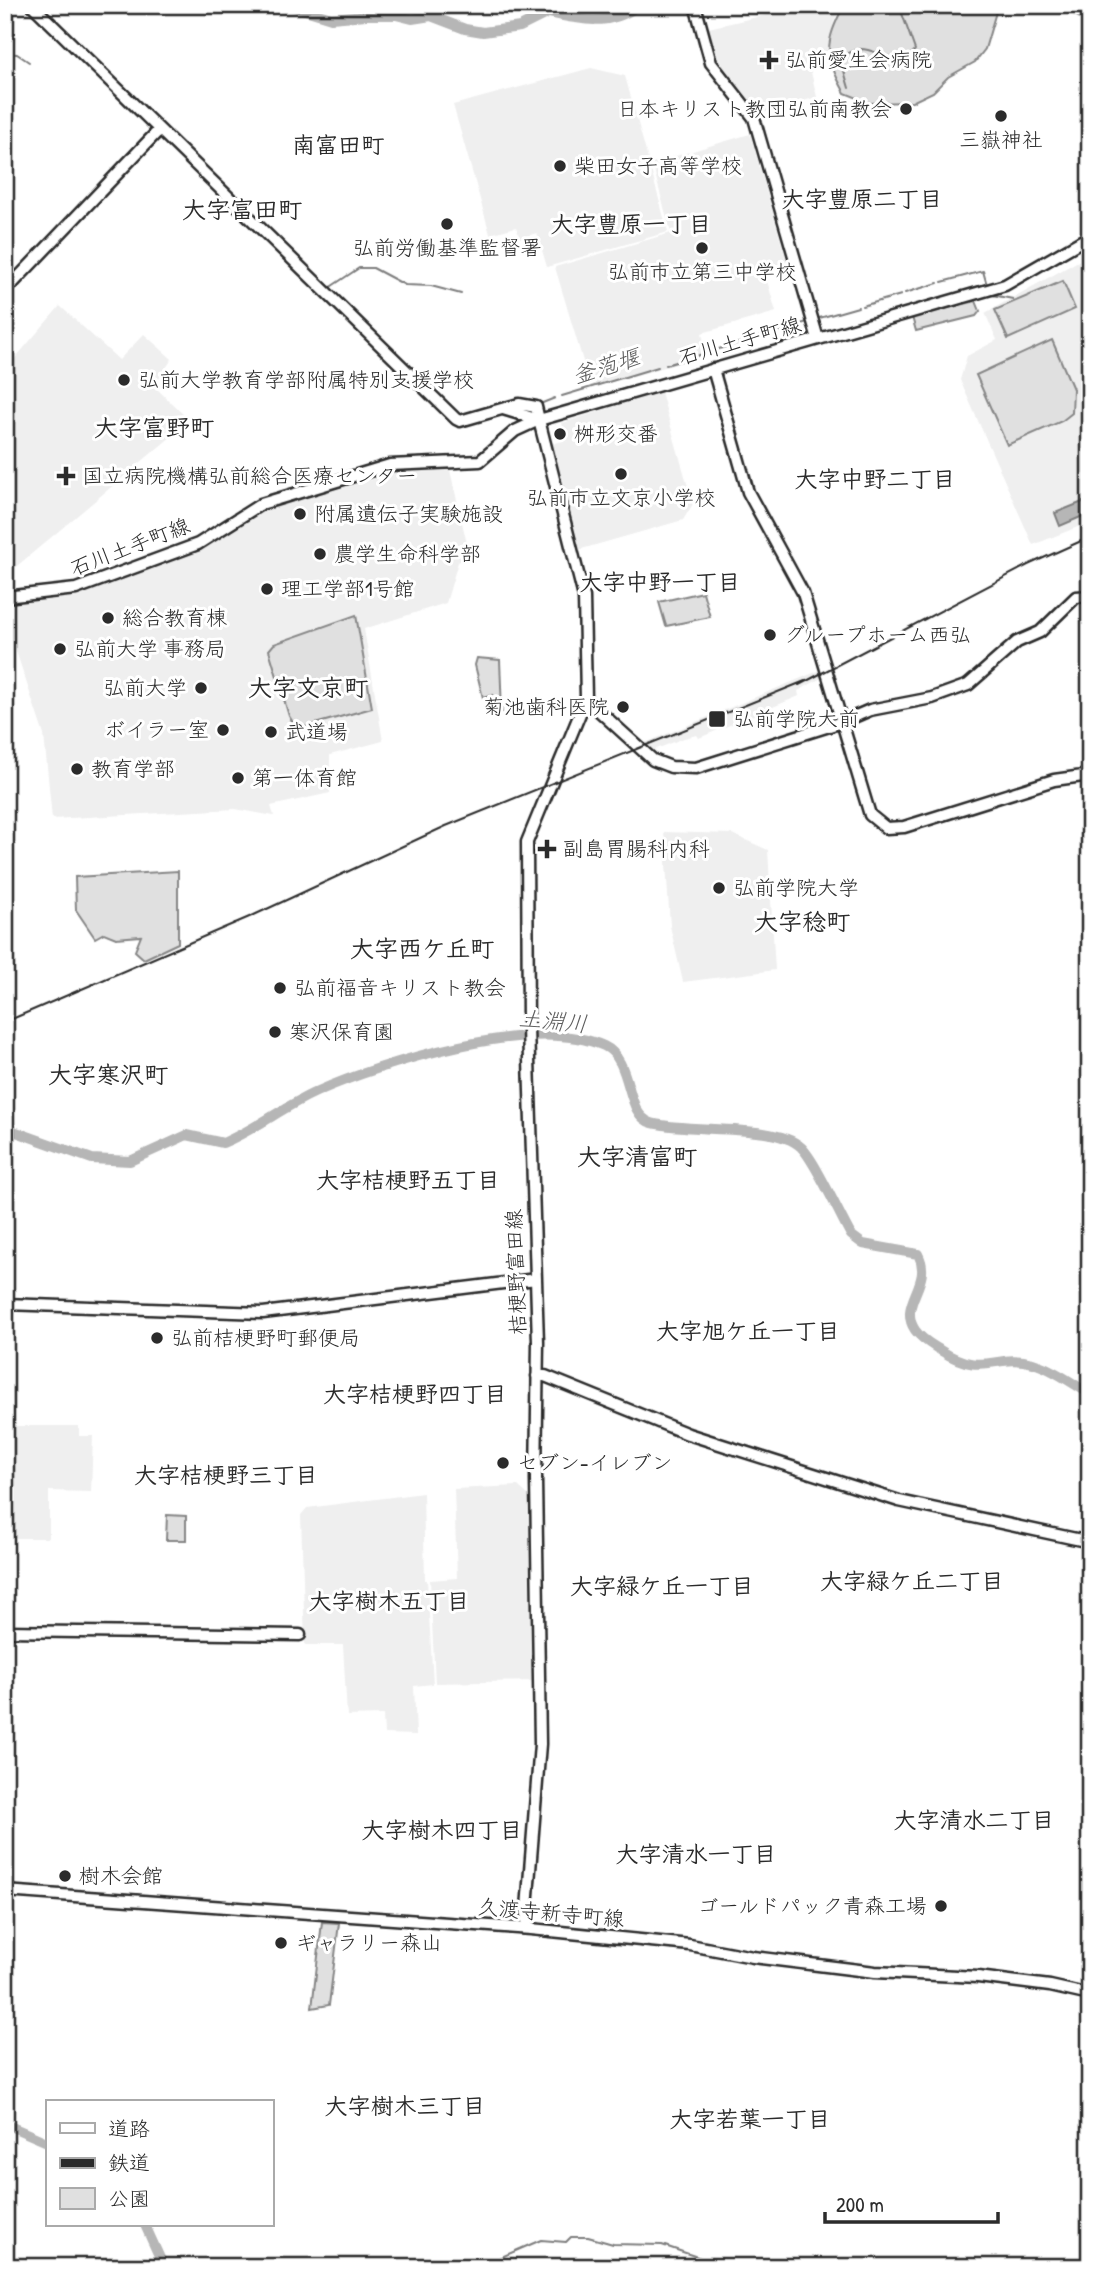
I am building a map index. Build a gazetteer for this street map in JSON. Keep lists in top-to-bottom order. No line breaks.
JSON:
{"streets":{"street":["石川土手町線","桔梗野富田線","久渡寺新寺町線"]},"crossings":[["石川土手町線","桔梗野富田線"],["桔梗野富田線","久渡寺新寺町線"]],"districts":["南富田町","大字豊原二丁目","大字富田町","大字豊原一丁目","大字富野町","大字中野二丁目","大字中野一丁目","大字文京町","大字稔町","大字西ケ丘町","大字寒沢町","大字清富町","大字桔梗野五丁目","大字旭ケ丘一丁目","大字桔梗野四丁目","大字桔梗野三丁目","大字緑ケ丘二丁目","大字緑ケ丘一丁目","大字樹木五丁目","大字清水二丁目","大字樹木四丁目","大字清水一丁目","大字樹木三丁目","大字若葉一丁目"],"water":["釜萢堰","土淵川"],"places":{"health":["弘前愛生会病院","国立病院機構弘前総合医療センター","副島胃腸科内科"],"other":["日本キリスト教団弘前南教会","三嶽神社","柴田女子高等学校","弘前労働基準監督署","弘前市立第三中学校","弘前大学教育学部附属特別支援学校","桝形交番","弘前市立文京小学校","附属遺伝子実験施設","農学生命科学部","理工学部1号館","総合教育棟","グループホーム西弘","弘前大学 事務局","弘前大学","菊池歯科医院","ボイラー室","武道場","教育学部","第一体育館","弘前学院大学","弘前福音キリスト教会","寒沢保育園","弘前桔梗野町郵便局","セブン-イレブン","樹木会館","ゴールドパック青森工場","ギャラリー森山"],"transit":["弘前学院大前"]},"legend":["道路","鉄道","公園"],"scale_bar":"200 m"}
